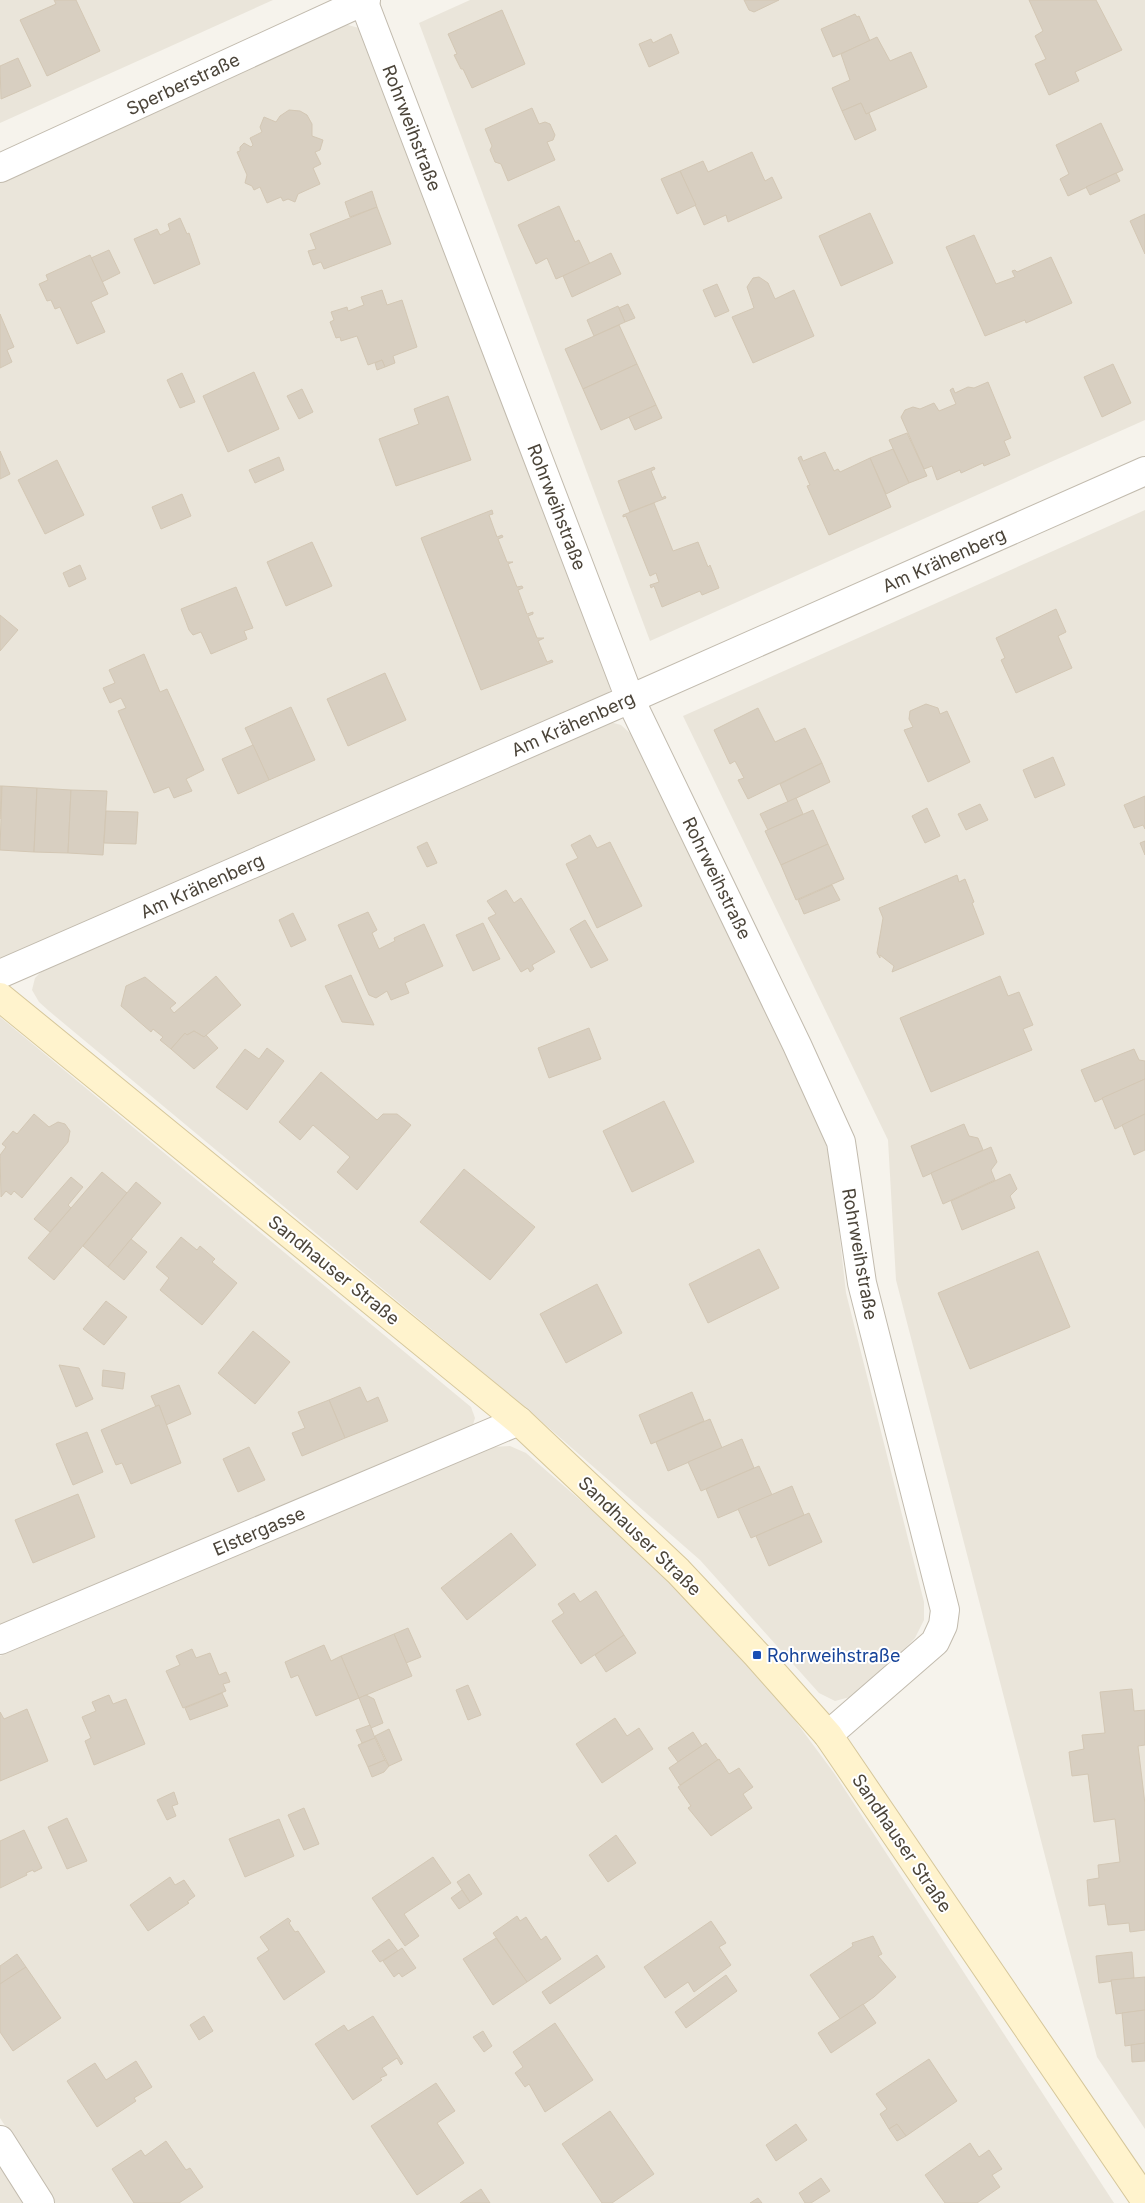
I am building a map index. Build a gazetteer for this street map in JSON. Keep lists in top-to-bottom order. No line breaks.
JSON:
{"streets":{"main road":["Sandhauser Straße"],"street":["Sperberstraße","Rohrweihstraße","Am Krähenberg","Elstergasse"]},"crossings":[["Sperberstraße","Rohrweihstraße"],["Rohrweihstraße","Am Krähenberg"],["Rohrweihstraße","Sandhauser Straße"],["Sandhauser Straße","Elstergasse"]],"places":{"transit":["Rohrweihstraße"]}}
